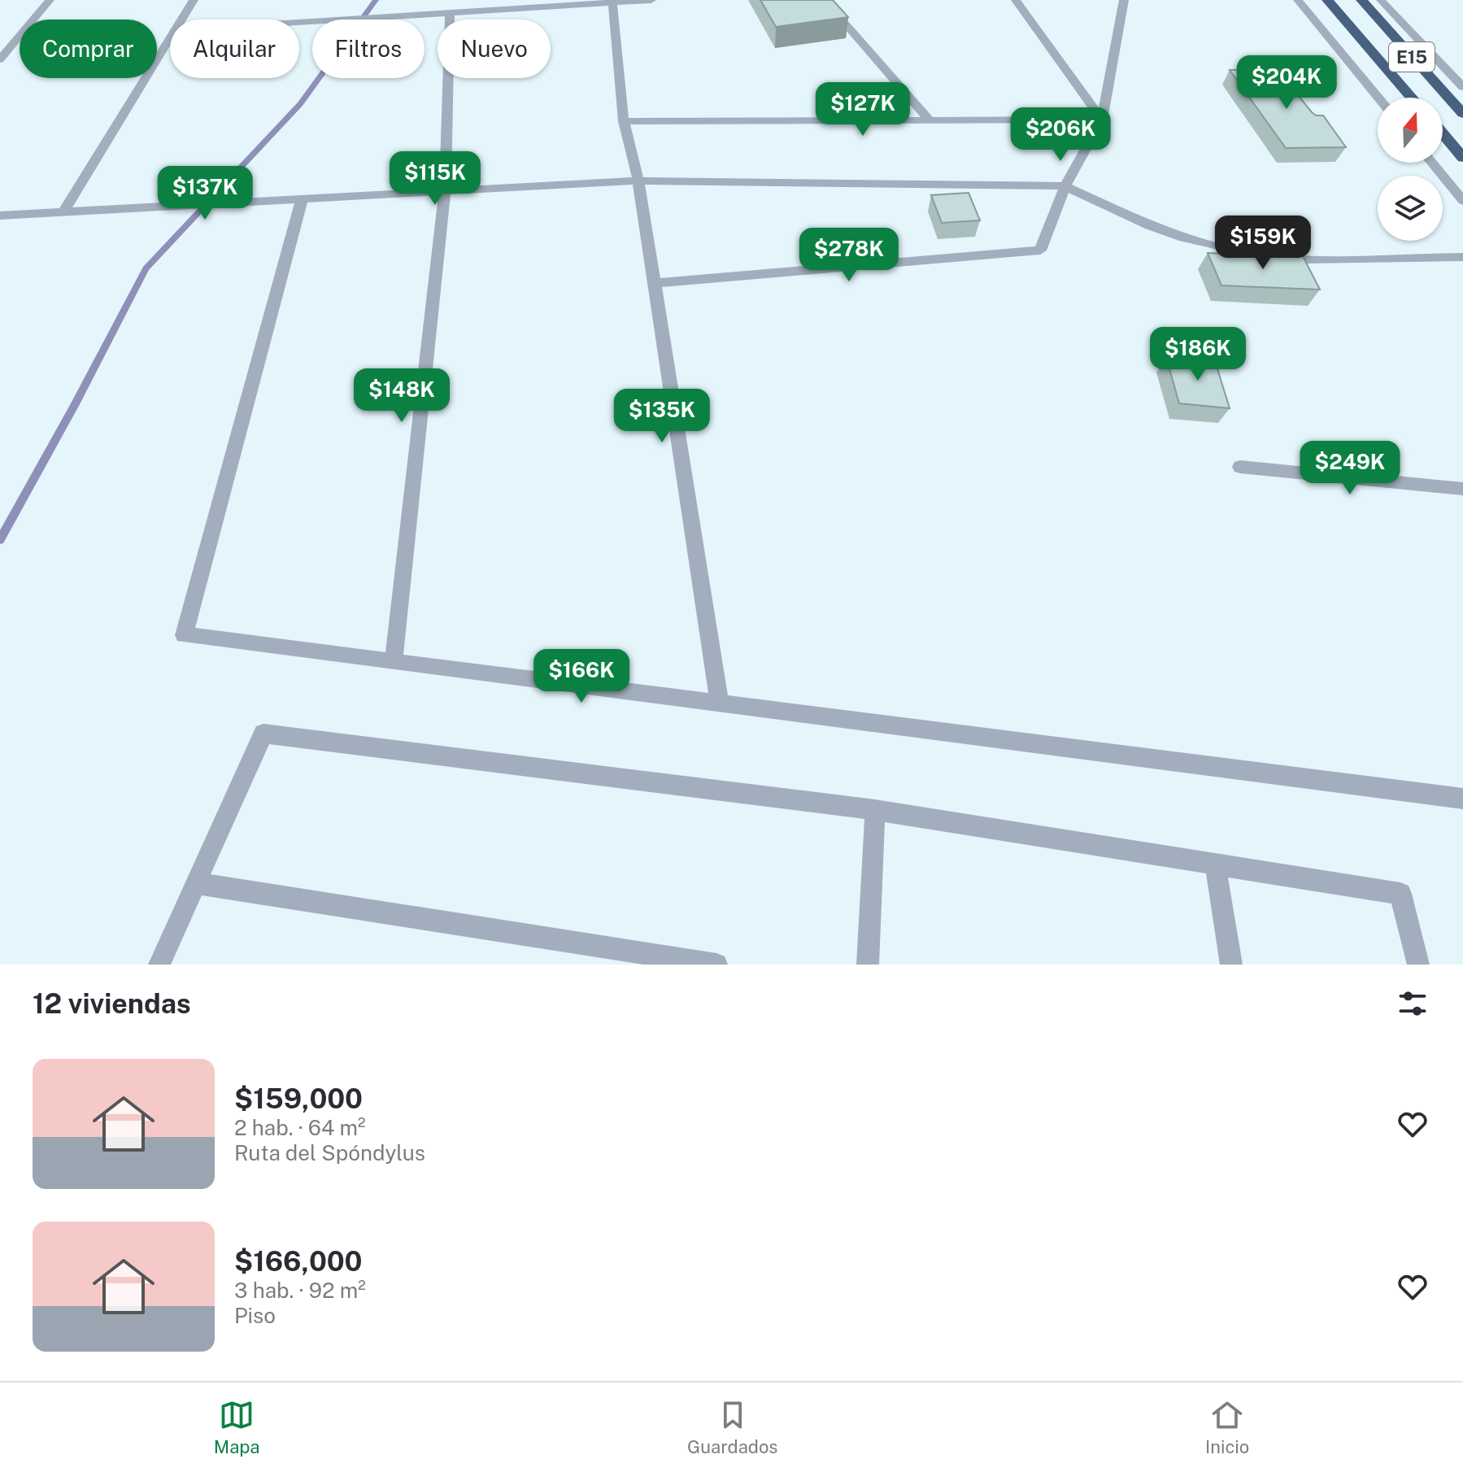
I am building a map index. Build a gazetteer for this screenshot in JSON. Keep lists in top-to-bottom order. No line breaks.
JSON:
{"streets":{"highway":["E15"]},"north":"top","page":{"chip":["Comprar","Alquilar","Filtros","Nuevo"],"price":["$204K","$127K","$206K","$115K","$137K","$159K","$278K","$186K","$148K","$135K","$249K","$166K"],"heading":"12 viviendas","list":[{"name":"$159,000","note":"2 hab. · 64 m² · Ruta del Spóndylus"},{"name":"$166,000","note":"3 hab. · 92 m² · Piso"}],"tabs":["Mapa","Guardados","Inicio"]}}
